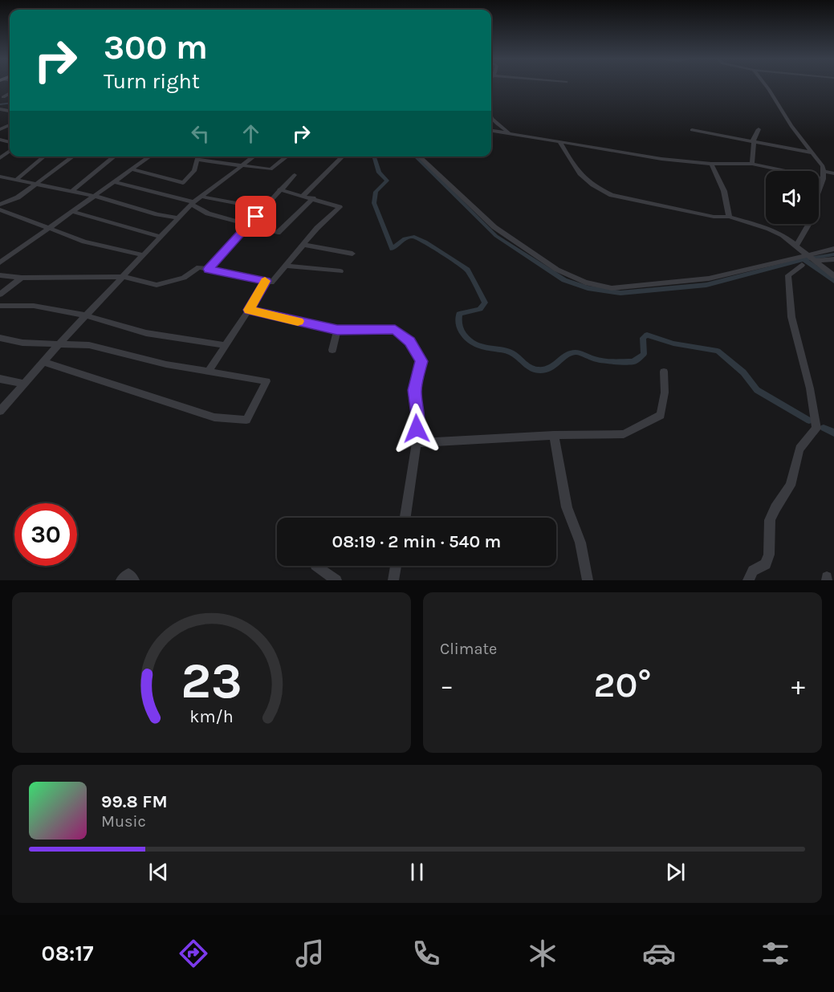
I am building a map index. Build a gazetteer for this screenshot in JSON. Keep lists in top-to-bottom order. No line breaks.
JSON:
{"page":{"turn":["300 m","Turn right"],"limit":"30","trip":"08:19 · 2 min · 540 m","tile":"Climate","heat":["−","20°","+"],"song":["99.8 FM","Music"],"tabs":"08:17","gauge":["23","km/h"]}}
